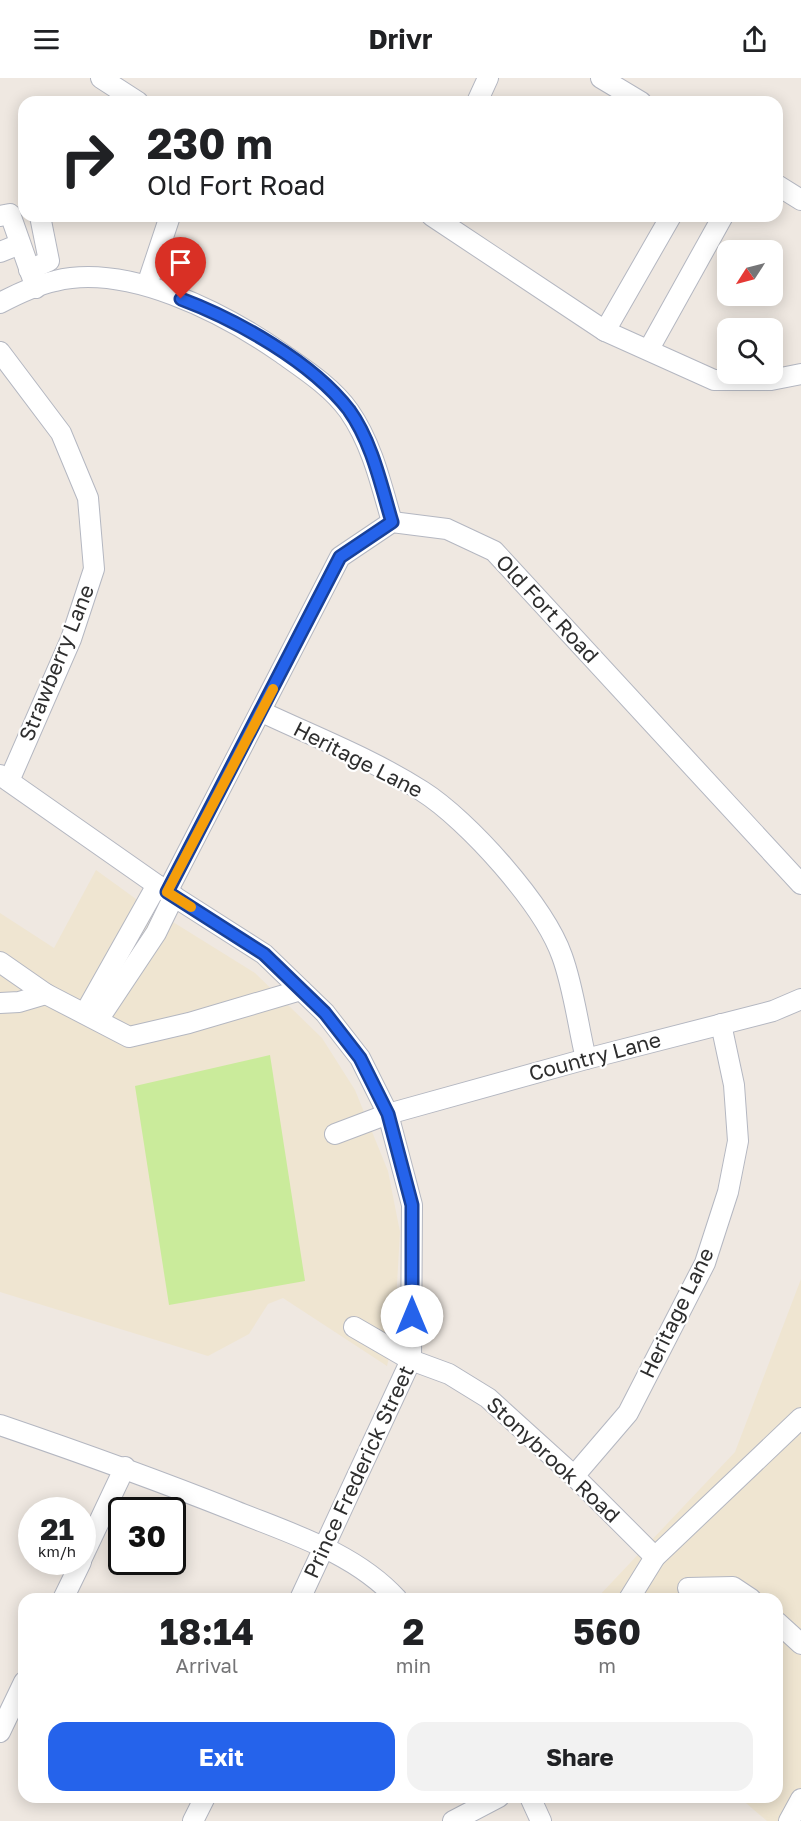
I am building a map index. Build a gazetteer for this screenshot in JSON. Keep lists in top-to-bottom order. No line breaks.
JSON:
{"streets":{"street":["Old Fort Road","Strawberry Lane","Heritage Lane","Country Lane","Stonybrook Road","Prince Frederick Street"]},"crossings":[["Strawberry Lane","Prince Frederick Street"],["Heritage Lane","Country Lane"],["Heritage Lane","Stonybrook Road"],["Country Lane","Prince Frederick Street"],["Stonybrook Road","Prince Frederick Street"]],"north":"bottom left","page":{"header":"Drivr","turn":["230 m","Old Fort Road"],"speed":"21 km/h","limit":"30","eta":["18:14","Arrival","2","min","560","m"],"buttons":["Exit","Share"]}}
